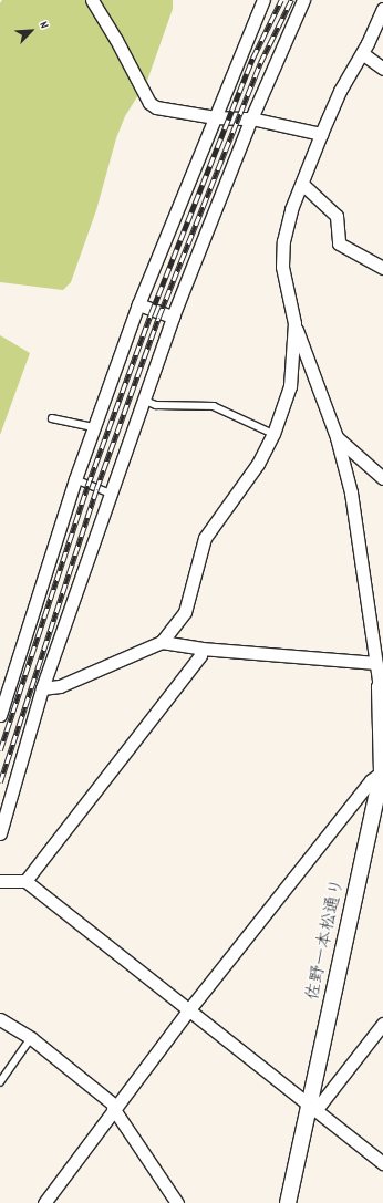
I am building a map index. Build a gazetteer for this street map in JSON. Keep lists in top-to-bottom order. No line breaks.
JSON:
{"streets":{"street":["佐野一本松通り"]},"north":"top right"}
